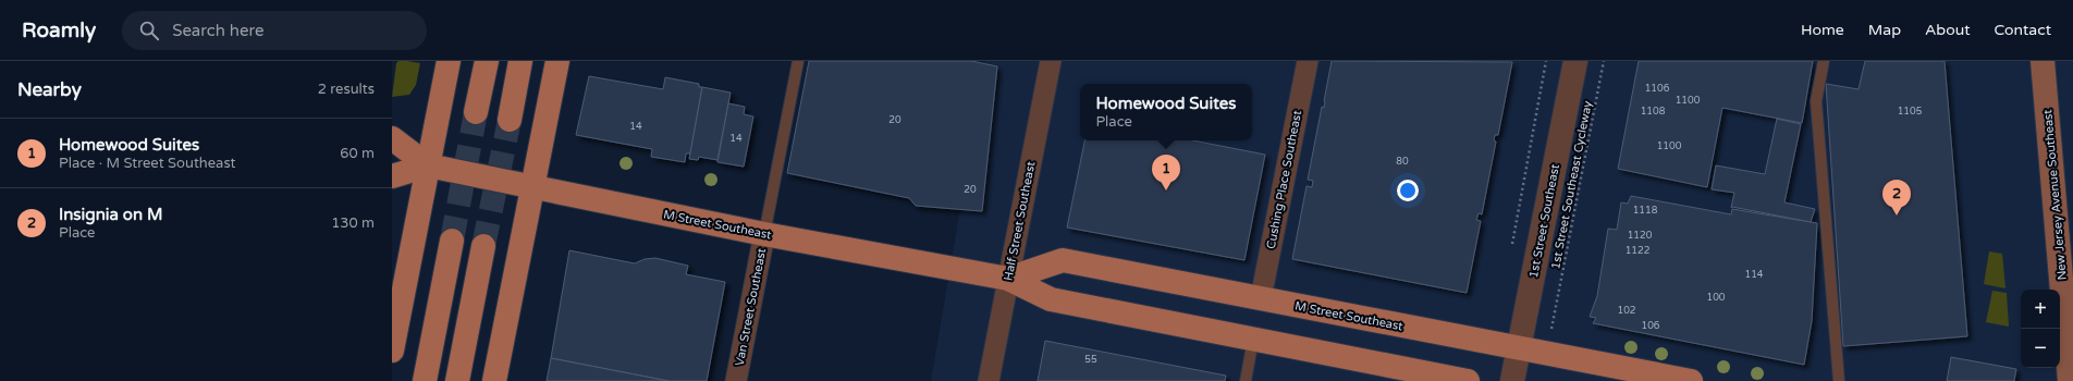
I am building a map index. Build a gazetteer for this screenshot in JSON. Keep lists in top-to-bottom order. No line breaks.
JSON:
{"streets":{"main road":["New Jersey Avenue Southeast","M Street Southeast"],"street":["Cushing Place Southeast","Half Street Southeast","1st Street Southeast","Van Street Southeast"],"path":["1st Street Southeast Cycleway"]},"crossings":[["Cushing Place Southeast","M Street Southeast"],["Half Street Southeast","M Street Southeast"],["1st Street Southeast","M Street Southeast"],["M Street Southeast","Van Street Southeast"]],"house_numbers":["1106","1100","1108","1105","20","14","14","1100","80","20","1118","1120","1122","114","100","102","106","55"],"page":{"header":"Roamly","search":"Search here","nav":["Home","Map","About","Contact"],"heading":["Nearby","2 results"],"popup":["Homewood Suites","Place"],"list":[{"mark":"1","name":"Homewood Suites","note":"Place · M Street Southeast","value":"60 m"},{"mark":"2","name":"Insignia on M","note":"Place","value":"130 m"}],"pins":["1","2"],"map_buttons":["+","−"]}}
